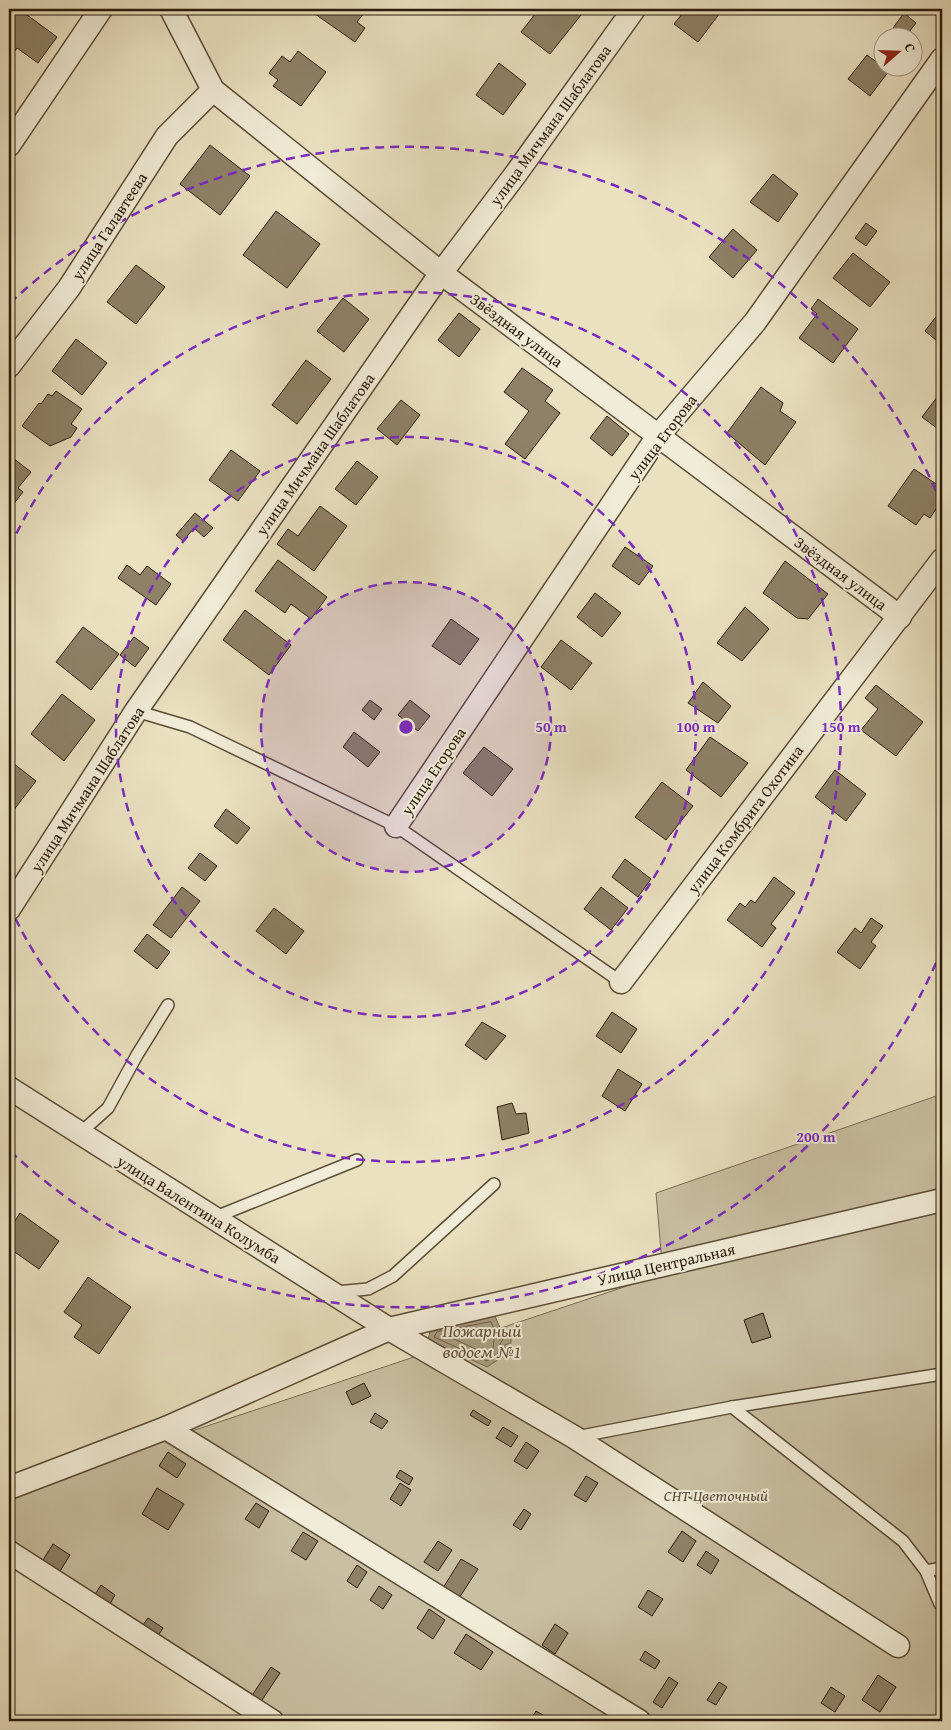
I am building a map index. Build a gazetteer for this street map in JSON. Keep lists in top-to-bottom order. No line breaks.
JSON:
{"streets":{"street":["улица Мичмана Шаблатова","улица Галавтеева","Звёздная улица","улица Егорова","улица Комбрига Охотина","улица Валентина Колумба","Улица Центральная"]},"crossings":[["улица Мичмана Шаблатова","Звёздная улица"],["улица Галавтеева","Звёздная улица"],["Звёздная улица","улица Егорова"],["Звёздная улица","улица Комбрига Охотина"],["улица Валентина Колумба","Улица Центральная"]],"water":["Пожарный водоем №1"],"parks":["СНТ Цветочный"],"north":"right","rings":["50 m","100 m","150 m","200 m"]}
